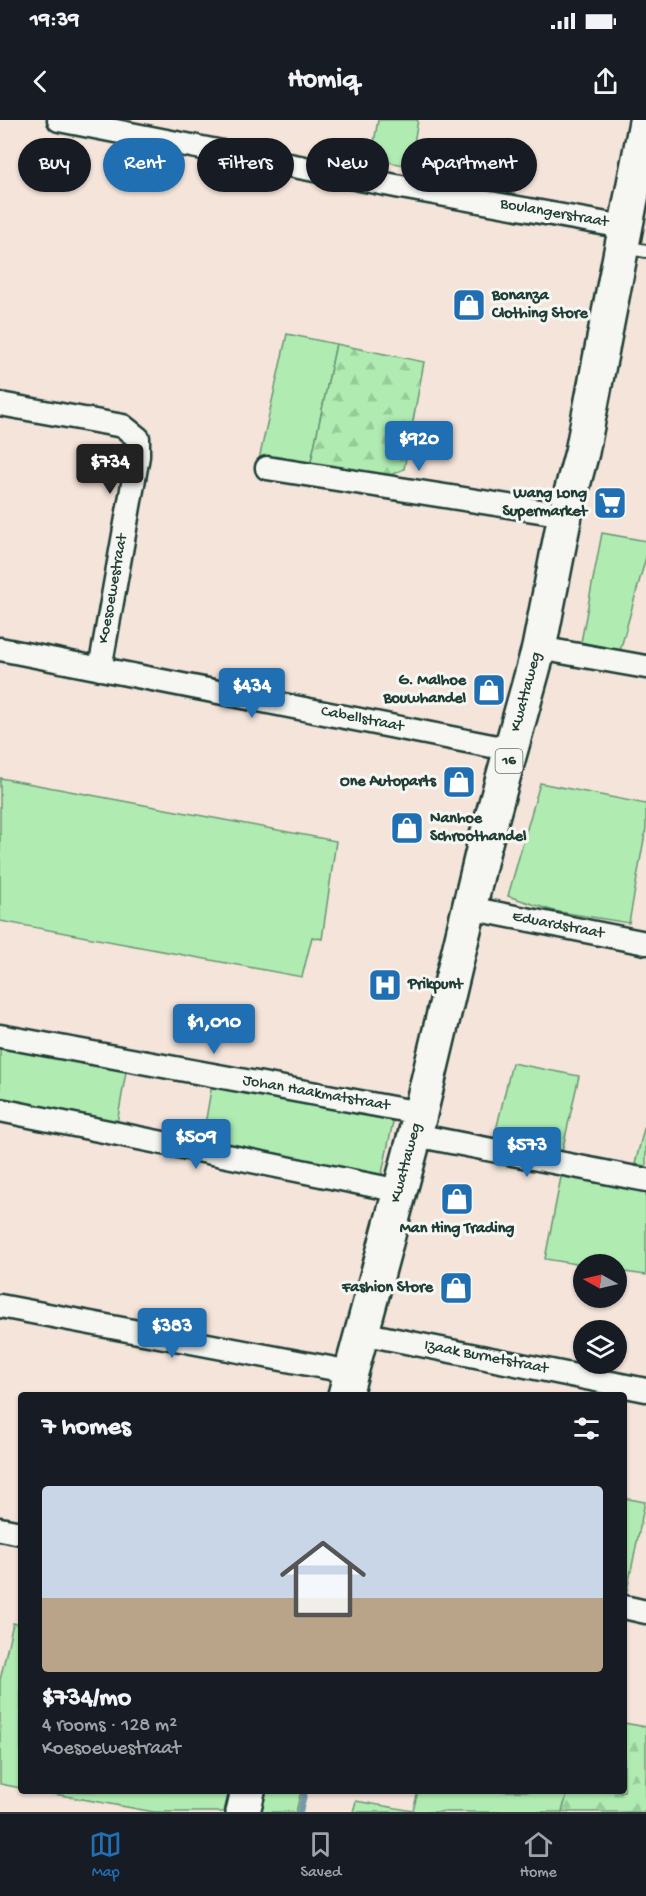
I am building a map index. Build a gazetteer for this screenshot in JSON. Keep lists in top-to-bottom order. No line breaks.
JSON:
{"streets":{"main road":["Kwattaweg","16"],"street":["Boulangerstraat","Koesoewestraat","Cabellstraat","Eduardstraat","Johan Haakmatstraat","Izaak Burnetstraat"]},"crossings":[["Boulangerstraat","Kwattaweg"],["Koesoewestraat","Cabellstraat"],["Kwattaweg","Cabellstraat"],["Kwattaweg","Eduardstraat"],["Kwattaweg","Johan Haakmatstraat"],["Kwattaweg","Izaak Burnetstraat"]],"places":{"shop":["Bonanza Clothing Store","G. Malhoe Bouwhandel","One Autoparts","Nanhoe Schroothandel","Man Hing Trading","Fashion Store"],"supermarket":["Wang Long Supermarket"],"hospital":["Prikpunt"]},"north":"left","page":{"status":"19:39","header":"Homiq","chip":["Buy","Rent","Filters","New","Apartment"],"price":["$920","$734","$434","$1,010","$509","$573","$383"],"heading":"7 homes","list":[{"name":"$734/mo","note":"4 rooms · 128 m² · Koesoewestraat"}],"tabs":["Map","Saved","Home"]}}
